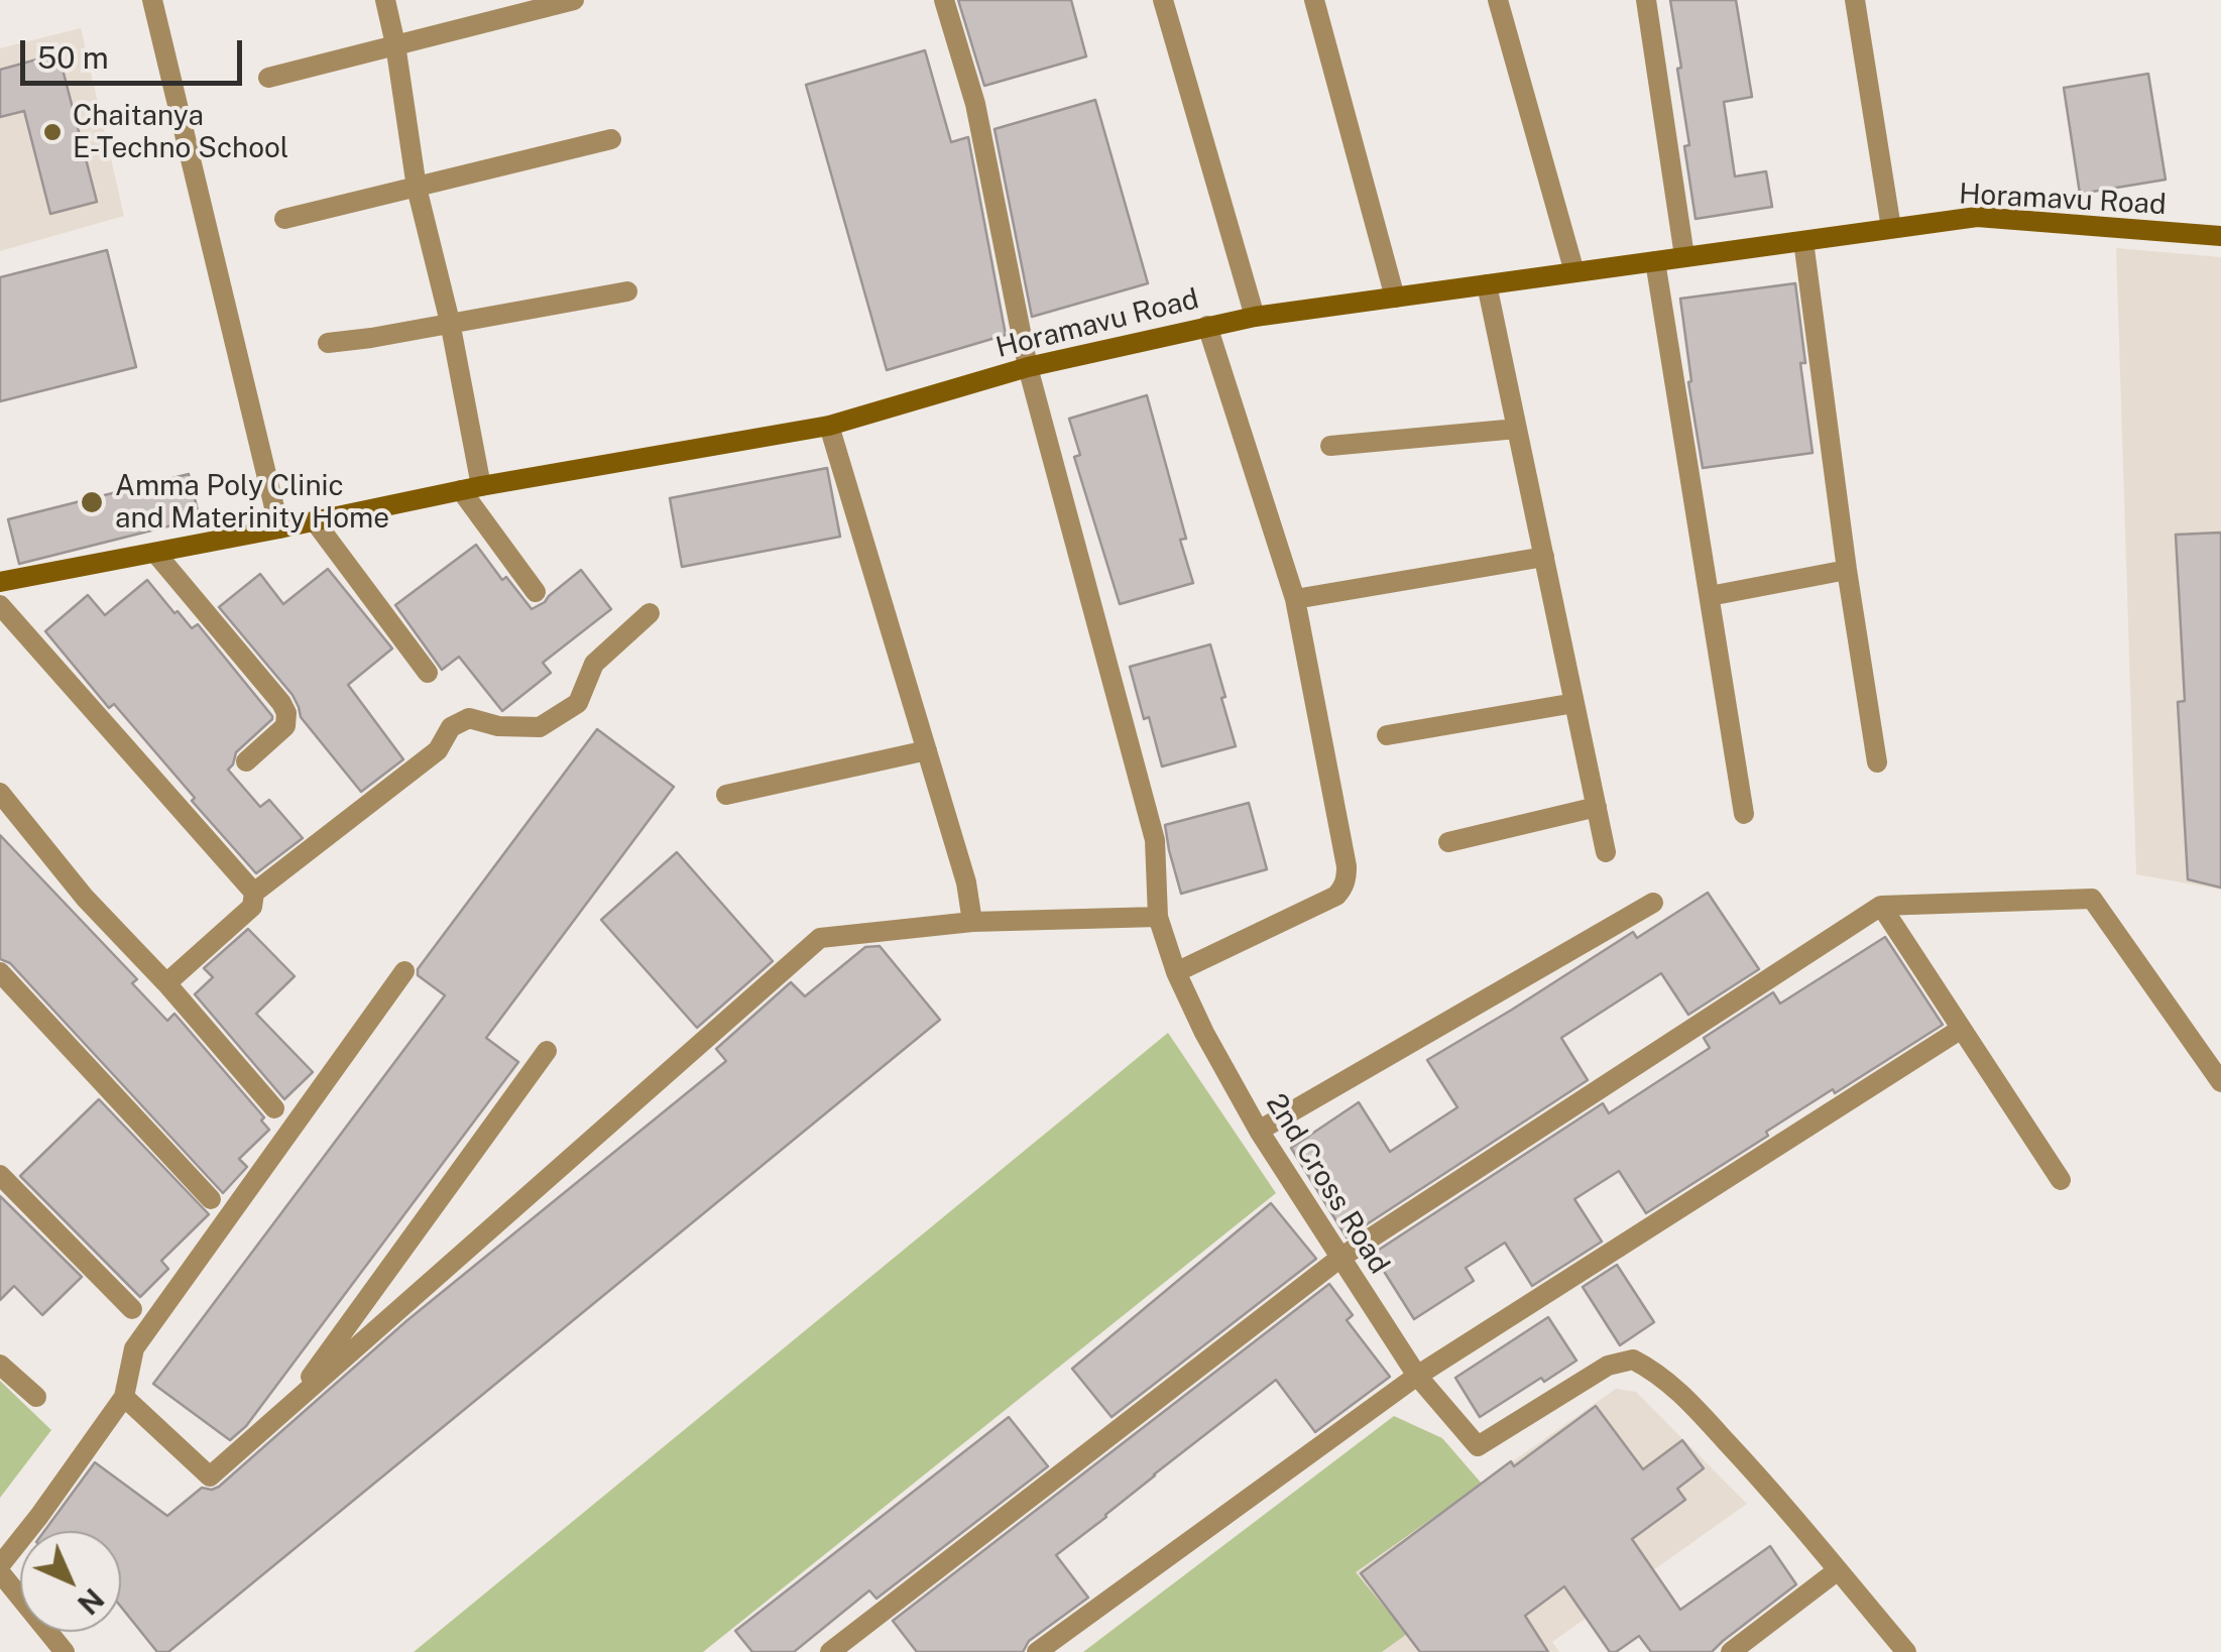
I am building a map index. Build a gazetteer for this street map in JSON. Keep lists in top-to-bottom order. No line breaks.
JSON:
{"streets":{"street":["Horamavu Road","2nd Cross Road"]},"crossings":[["Horamavu Road","2nd Cross Road"]],"places":["Chaitanya E-Techno School","Amma Poly Clinic and Materinity Home"],"scale_bar":"50 m","north":"bottom right"}
